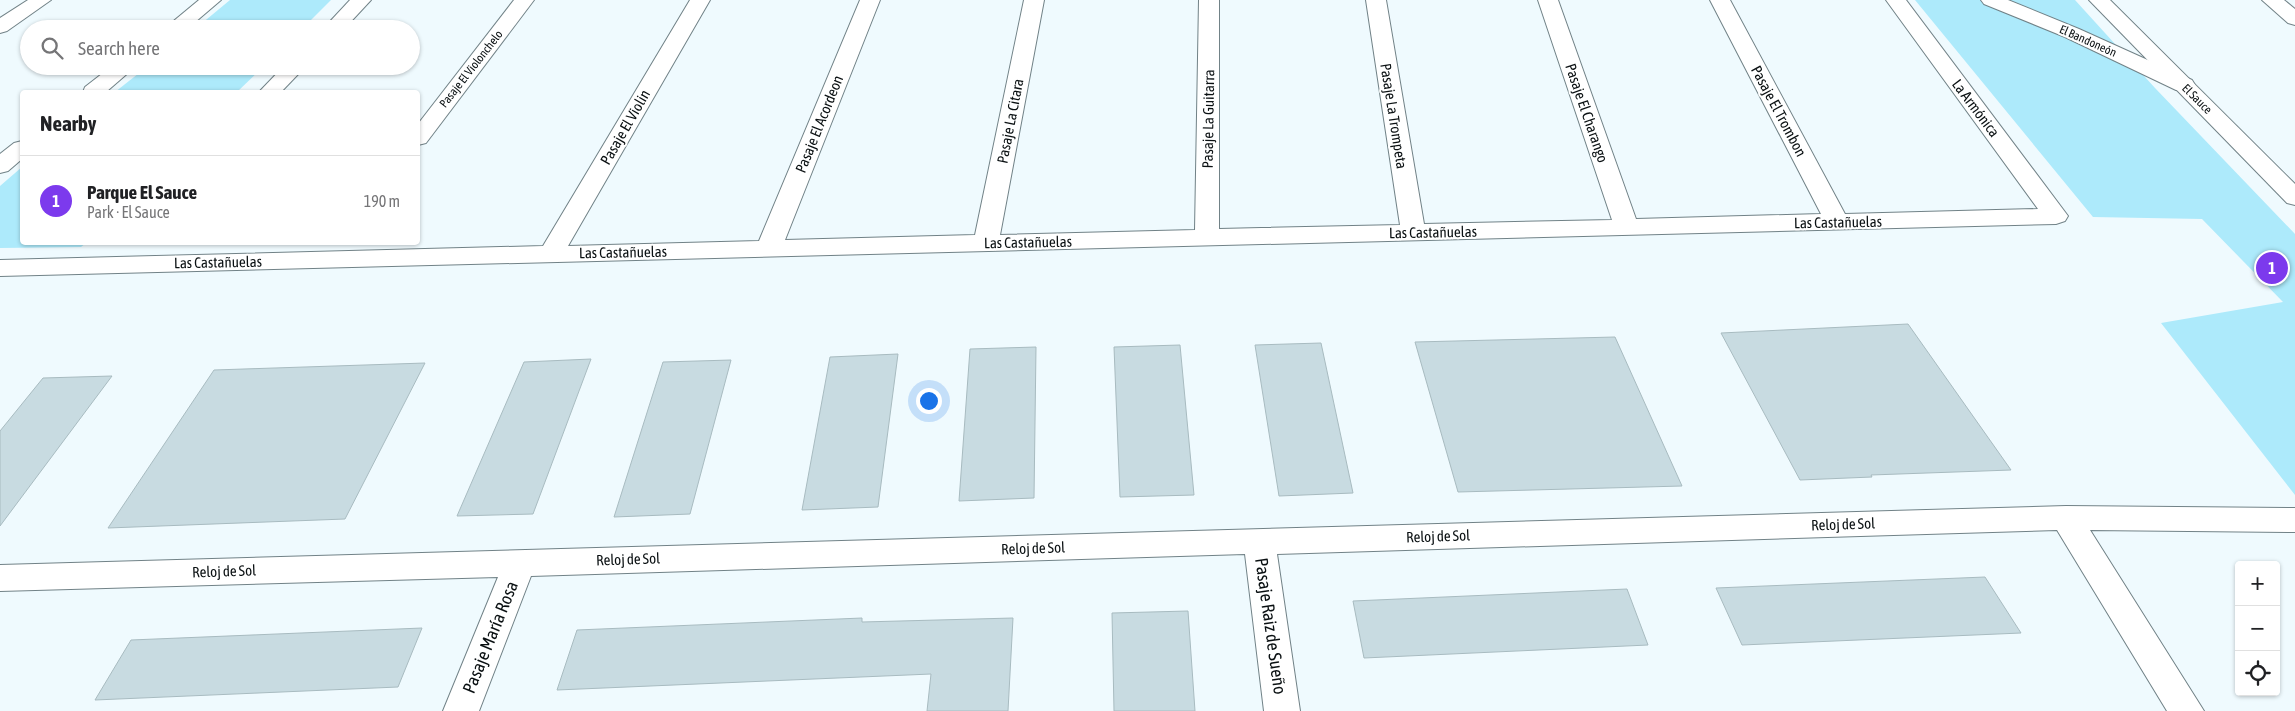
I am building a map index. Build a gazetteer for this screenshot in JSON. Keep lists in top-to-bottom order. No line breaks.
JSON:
{"streets":{"street":["El Bandoneón","Pasaje El Violonchelo","El Sauce","La Armónica","Pasaje El Trombon","Pasaje El Charango","Pasaje La Trompeta","Pasaje La Guitarra","Pasaje La Citara","Pasaje El Acordeon","Pasaje El Violin","Las Castañuelas","Reloj de Sol","Pasaje Raiz de Sueño","Pasaje María Rosa"]},"crossings":[["El Bandoneón","El Sauce"],["La Armónica","Las Castañuelas"],["Pasaje El Trombon","Las Castañuelas"],["Pasaje El Charango","Las Castañuelas"],["Pasaje La Trompeta","Las Castañuelas"],["Pasaje La Guitarra","Las Castañuelas"],["Pasaje La Citara","Las Castañuelas"],["Pasaje El Acordeon","Las Castañuelas"],["Pasaje El Violin","Las Castañuelas"],["Reloj de Sol","Pasaje Raiz de Sueño"],["Reloj de Sol","Pasaje María Rosa"]],"page":{"search":"Search here","heading":"Nearby","list":[{"mark":"1","name":"Parque El Sauce","note":"Park · El Sauce","value":"190 m"}],"pins":"1","map_buttons":["+","−"]}}
